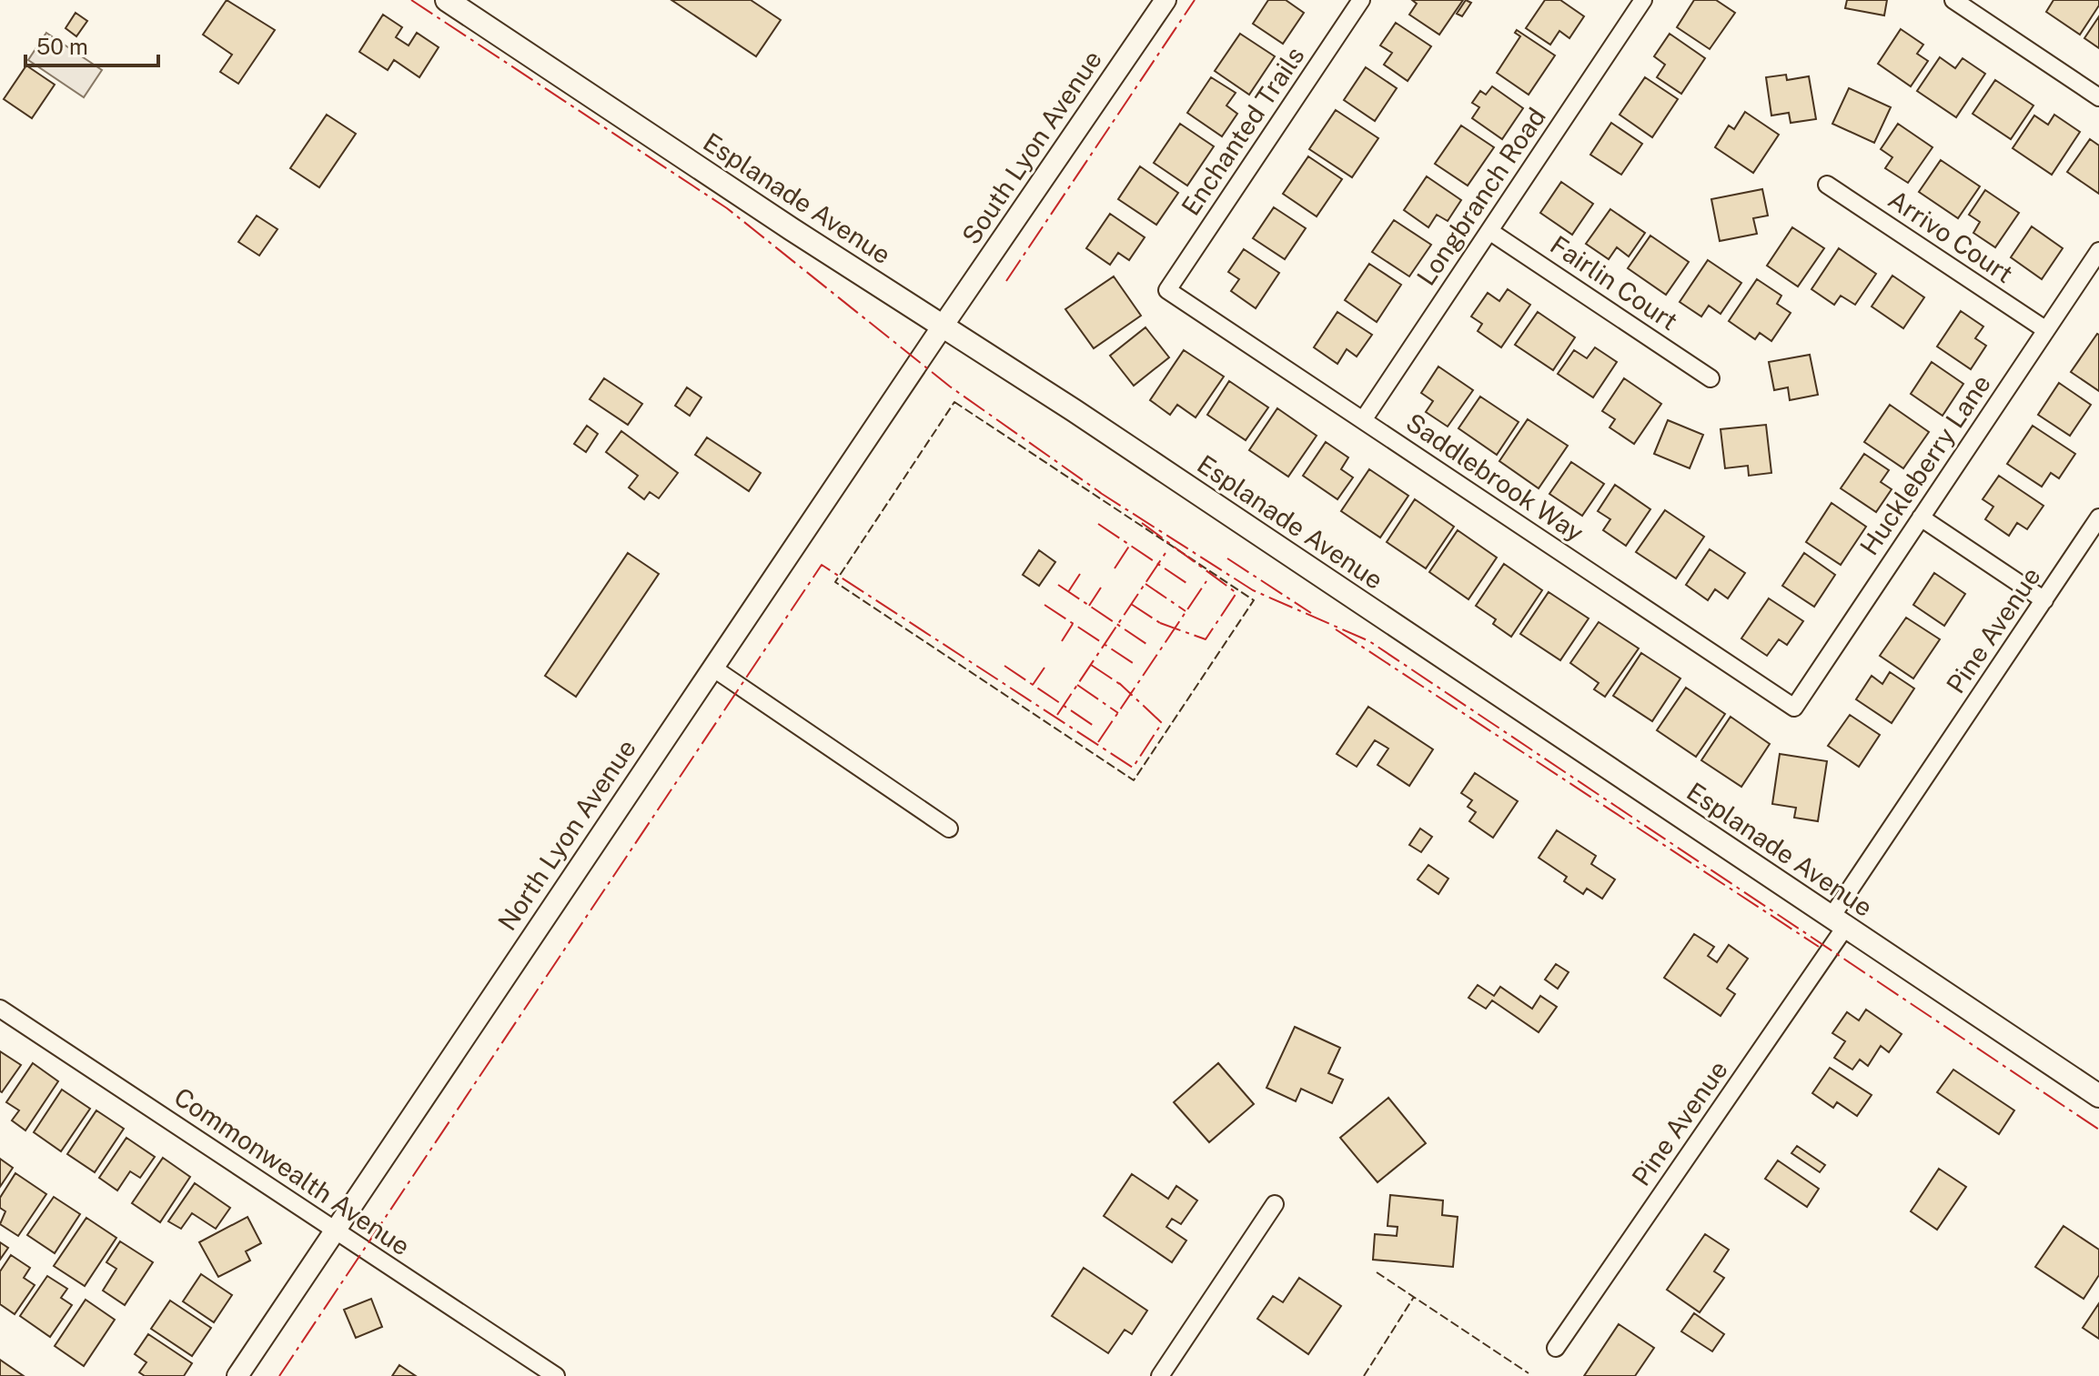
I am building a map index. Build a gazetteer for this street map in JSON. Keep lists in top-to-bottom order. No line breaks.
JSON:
{"streets":{"main road":["Esplanade Avenue"],"street":["Enchanted Trails","South Lyon Avenue","Longbranch Road","Arrivo Court","Fairlin Court","Huckleberry Lane","Saddlebrook Way","Pine Avenue","North Lyon Avenue","Commonwealth Avenue"]},"crossings":[["Enchanted Trails","Saddlebrook Way"],["South Lyon Avenue","Esplanade Avenue"],["South Lyon Avenue","North Lyon Avenue"],["Longbranch Road","Fairlin Court"],["Longbranch Road","Saddlebrook Way"],["Esplanade Avenue","Pine Avenue"],["Esplanade Avenue","North Lyon Avenue"],["Arrivo Court","Huckleberry Lane"],["Huckleberry Lane","Saddlebrook Way"],["North Lyon Avenue","Commonwealth Avenue"]],"scale_bar":"50 m"}
